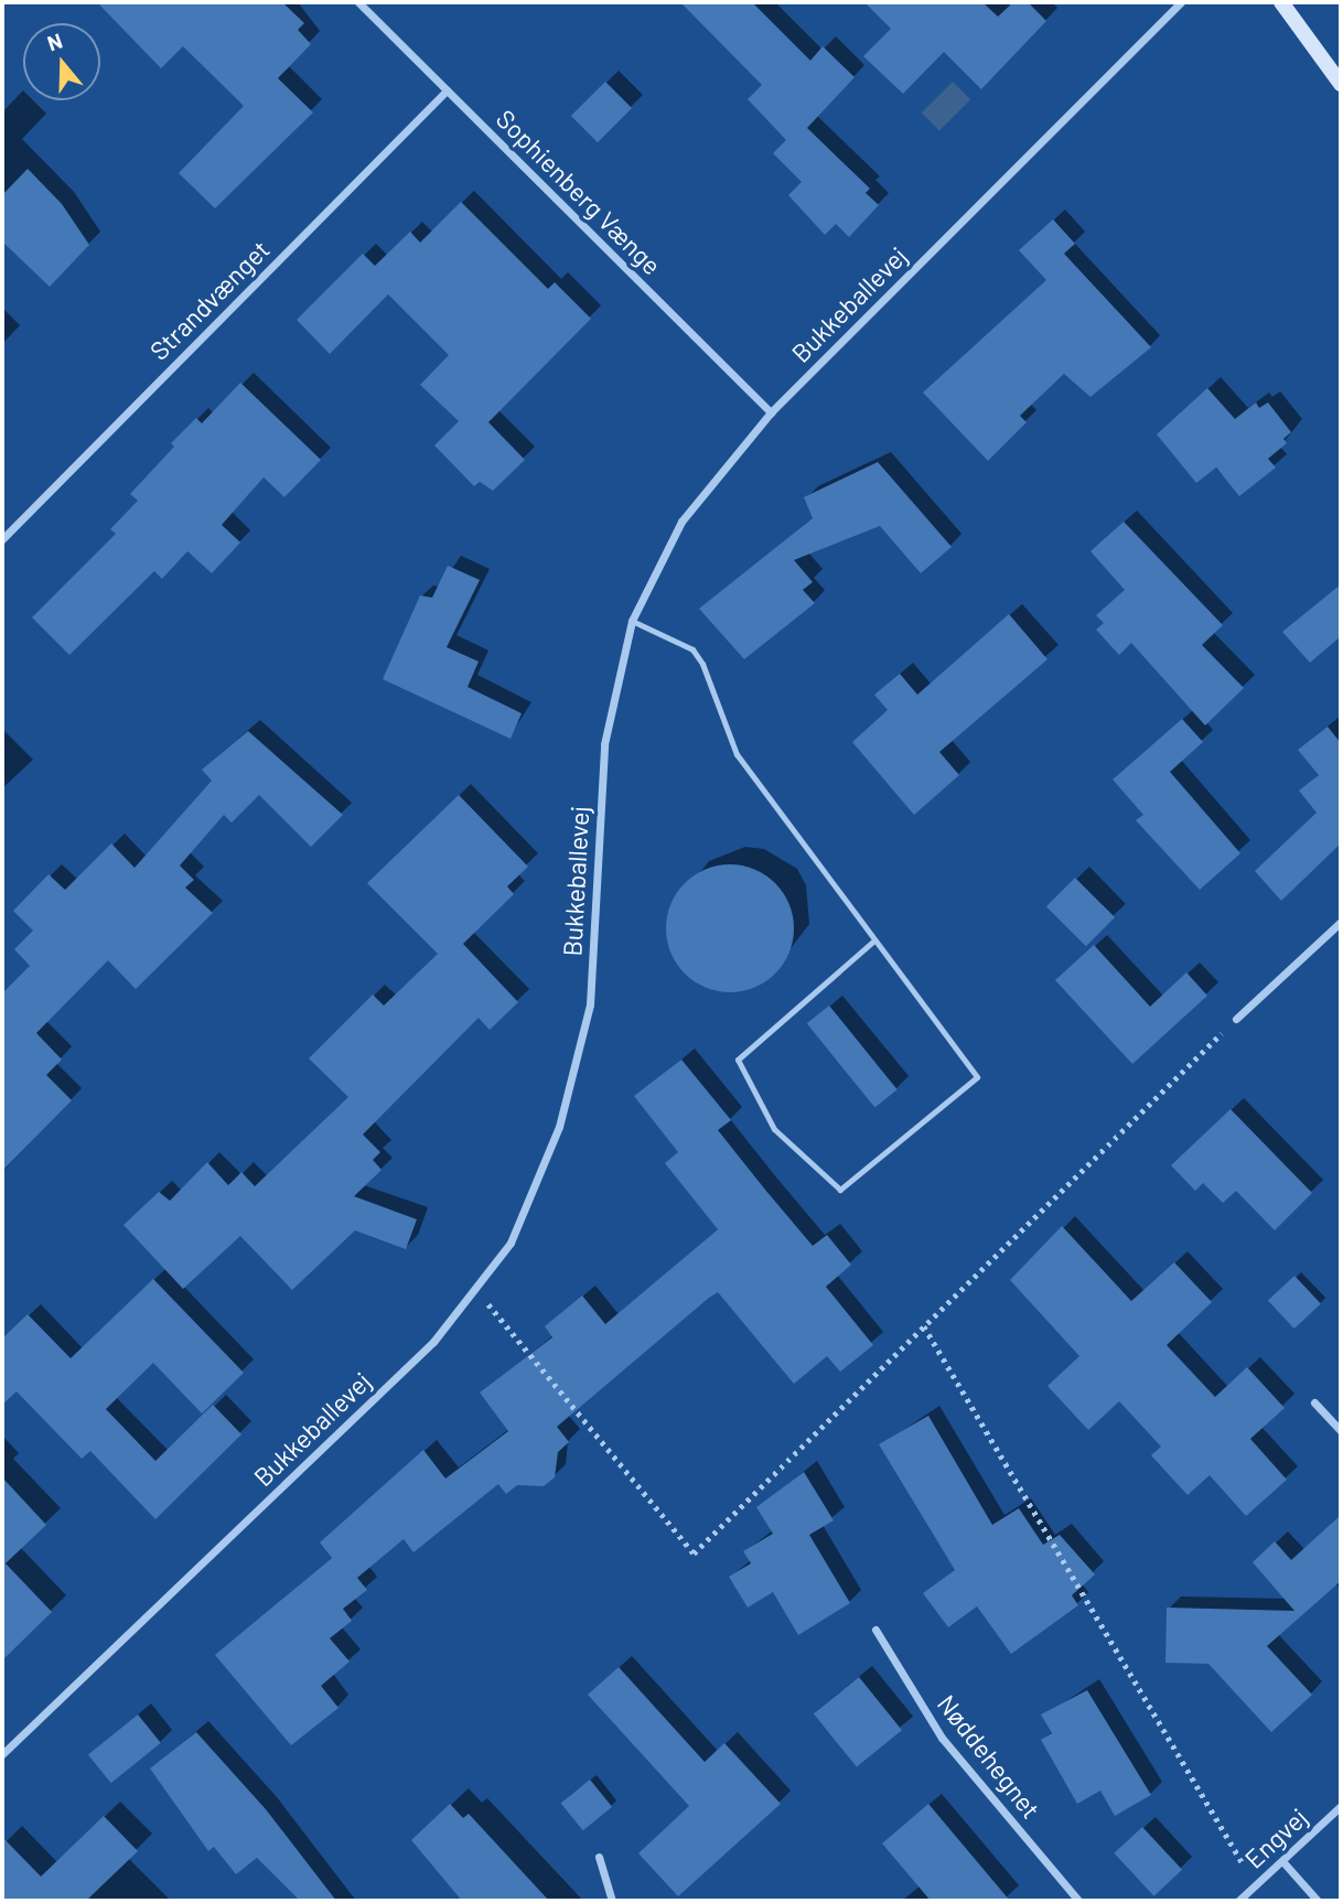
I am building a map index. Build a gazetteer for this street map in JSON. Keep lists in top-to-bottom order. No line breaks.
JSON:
{"streets":{"street":["Sophienberg Vænge","Strandvænget","Bukkeballevej","Nøddehegnet","Engvej"]},"crossings":[["Sophienberg Vænge","Strandvænget"],["Sophienberg Vænge","Bukkeballevej"]],"north":"top"}
